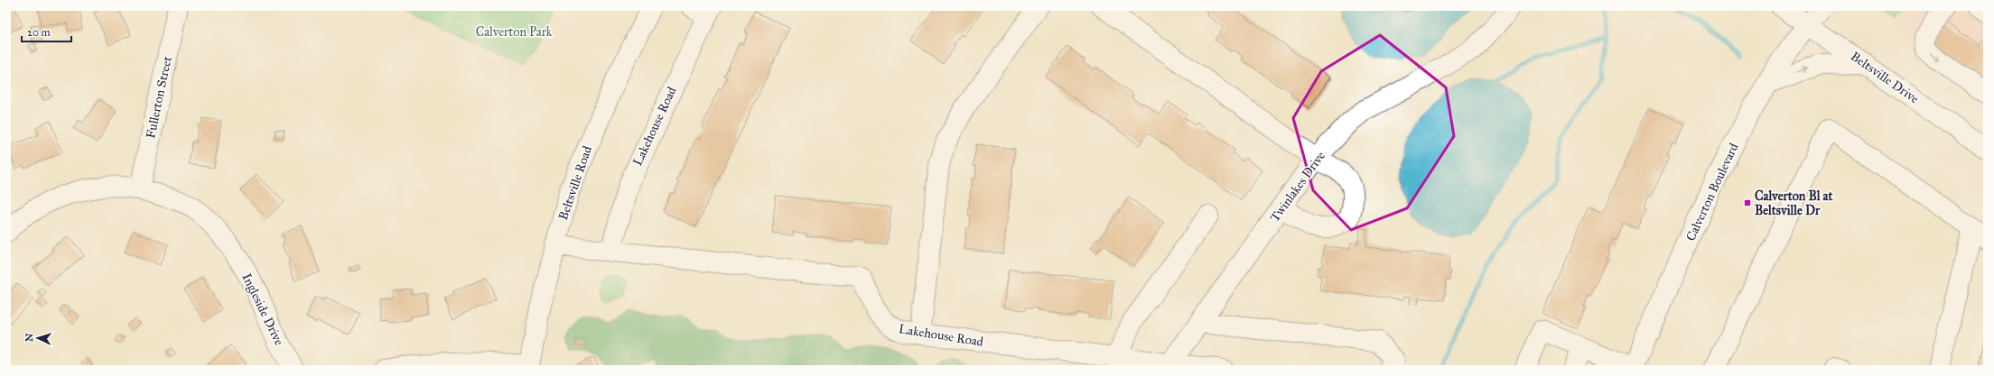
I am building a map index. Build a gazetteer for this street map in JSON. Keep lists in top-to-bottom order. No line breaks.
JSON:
{"streets":{"street":["Beltsville Drive","Fullerton Street","Lakehouse Road","Beltsville Road","Twinlakes Drive","Calverton Boulevard","Ingleside Drive"]},"crossings":[["Beltsville Drive","Calverton Boulevard"],["Fullerton Street","Ingleside Drive"],["Lakehouse Road","Beltsville Road"],["Lakehouse Road","Twinlakes Drive"]],"parks":["Calverton Park"],"places":{"transit":["Calverton Bl at Beltsville Dr"]},"scale_bar":"20 m","north":"left"}
